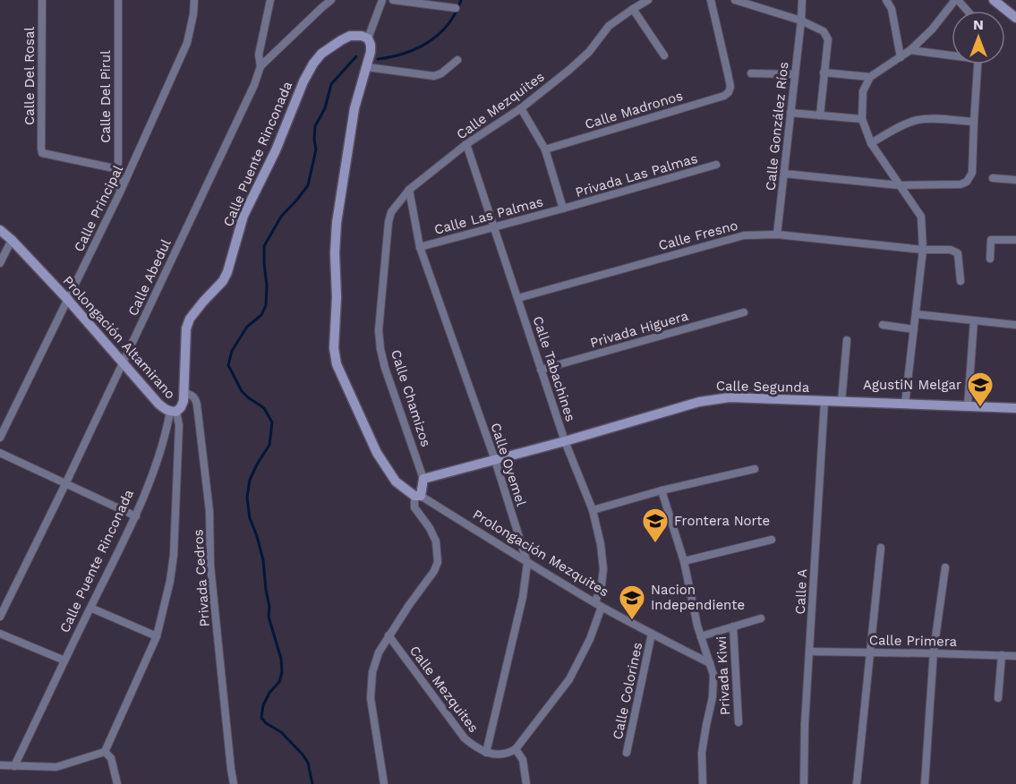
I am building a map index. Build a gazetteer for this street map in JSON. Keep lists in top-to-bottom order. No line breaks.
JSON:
{"streets":{"street":["Calle Del Rosal","Calle Del Pirul","Calle Mezquites","Calle Madronos","Calle González Ríos","Calle Puente Rinconada","Privada Las Palmas","Calle Principal","Calle Las Palmas","Calle Fresno","Calle Abedul","Privada Higuera","Prolongación Altamirano","Calle Tabachines","Calle Segunda","Calle Chamizos","Calle Oyemel","Prolongación Mezquites","Privada Cedros","Calle A","Calle Primera","Privada Kiwi","Calle Colorines"]},"crossings":[["Calle Del Rosal","Calle Del Pirul"],["Calle Del Pirul","Calle Principal"],["Calle Mezquites","Calle Tabachines"],["Calle Mezquites","Calle Chamizos"],["Calle Mezquites","Calle Oyemel"],["Calle González Ríos","Calle Fresno"],["Calle Puente Rinconada","Prolongación Altamirano"],["Calle Puente Rinconada","Privada Cedros"],["Privada Las Palmas","Calle Las Palmas"],["Calle Principal","Prolongación Altamirano"],["Calle Las Palmas","Calle Tabachines"],["Calle Las Palmas","Calle Oyemel"],["Calle Fresno","Calle Tabachines"],["Calle Abedul","Prolongación Altamirano"],["Privada Higuera","Calle Tabachines"],["Calle Tabachines","Calle Segunda"],["Calle Tabachines","Prolongación Mezquites"],["Calle Segunda","Calle Chamizos"],["Calle Segunda","Calle Oyemel"],["Calle Segunda","Calle A"],["Calle Chamizos","Prolongación Mezquites"],["Calle Oyemel","Prolongación Mezquites"],["Prolongación Mezquites","Calle Colorines"],["Calle A","Calle Primera"]],"places":{"school or university":["AgustiN Melgar","Frontera Norte","Nacion Independiente"]},"north":"top"}
